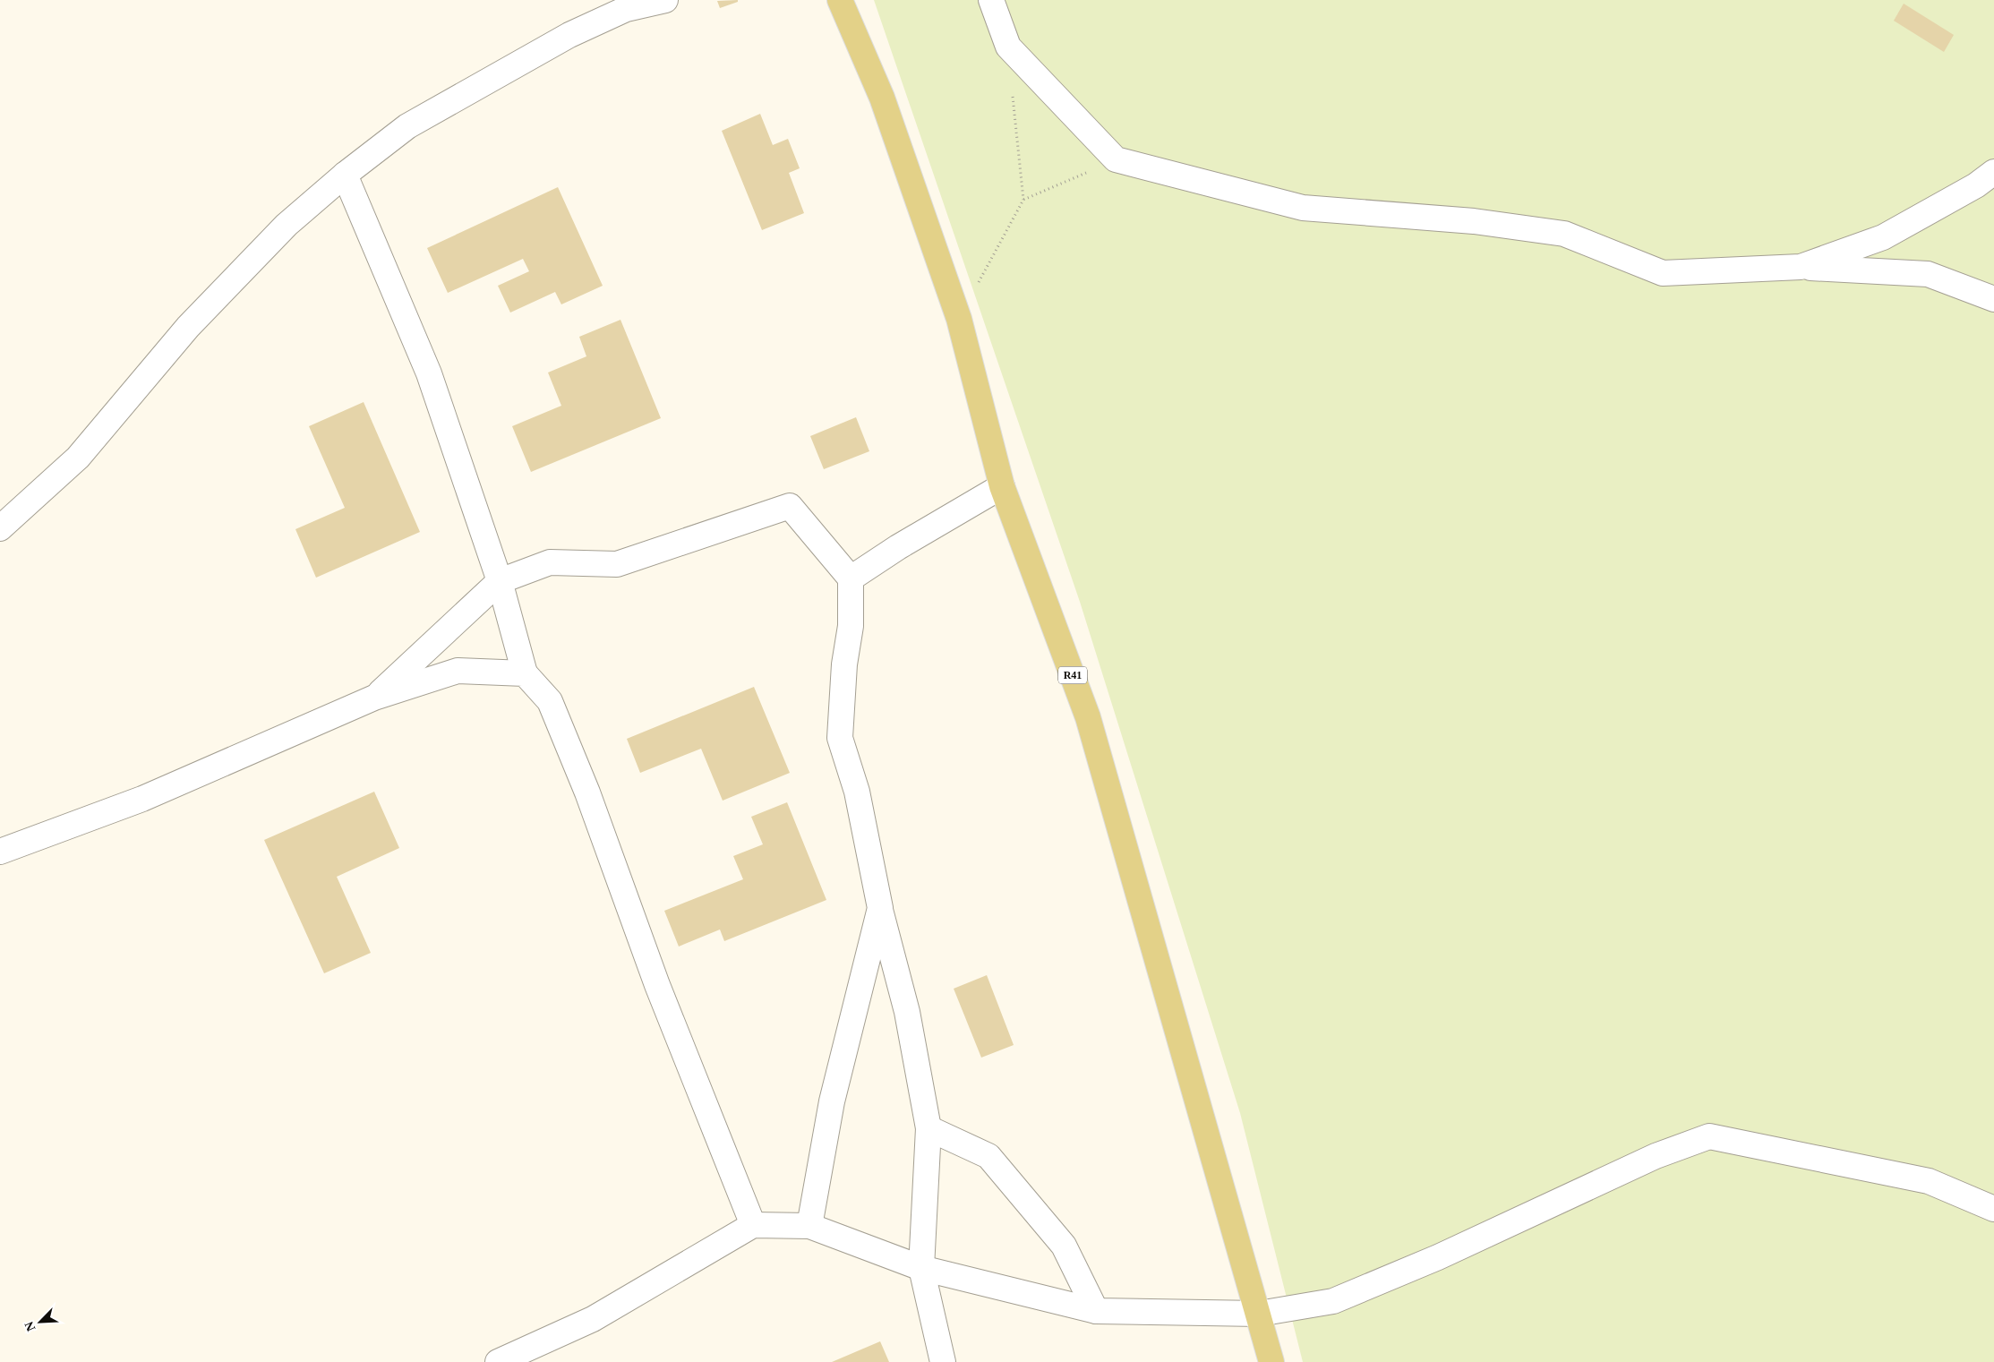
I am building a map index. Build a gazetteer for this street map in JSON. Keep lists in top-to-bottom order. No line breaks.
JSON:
{"streets":{"main road":["R41"]},"north":"bottom left"}
